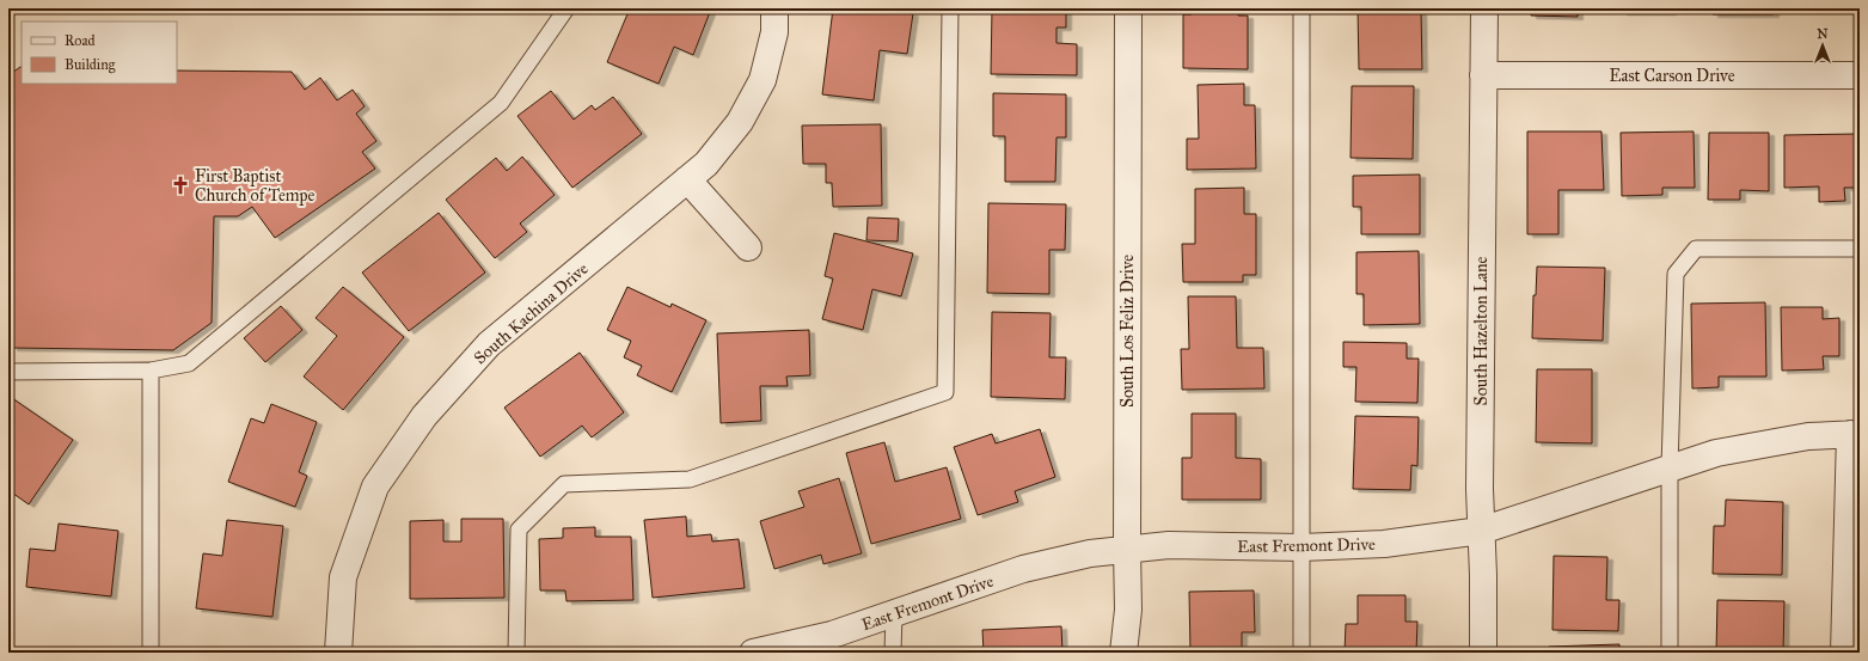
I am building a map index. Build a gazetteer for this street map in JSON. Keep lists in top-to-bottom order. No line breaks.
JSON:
{"streets":{"street":["East Carson Drive","South Kachina Drive","South Los Feliz Drive","South Hazelton Lane","East Fremont Drive"]},"crossings":[["East Carson Drive","South Hazelton Lane"],["South Los Feliz Drive","East Fremont Drive"],["South Hazelton Lane","East Fremont Drive"]],"places":{"church":["First Baptist Church of Tempe"]},"legend":["Road","Building"],"north":"top"}
